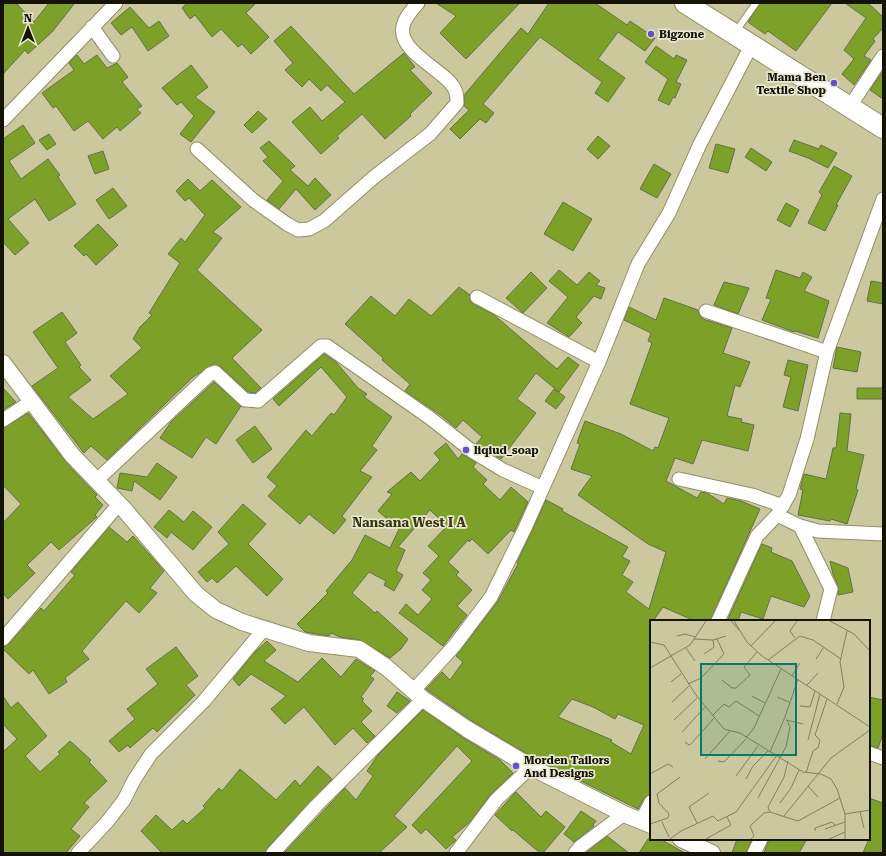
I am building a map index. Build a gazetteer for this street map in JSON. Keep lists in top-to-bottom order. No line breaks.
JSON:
{"districts":["Nansana West I A"],"places":["Bigzone","Mama Ben Textile Shop","liqiud_soap","Morden Tailors And Designs"],"north":"top"}
